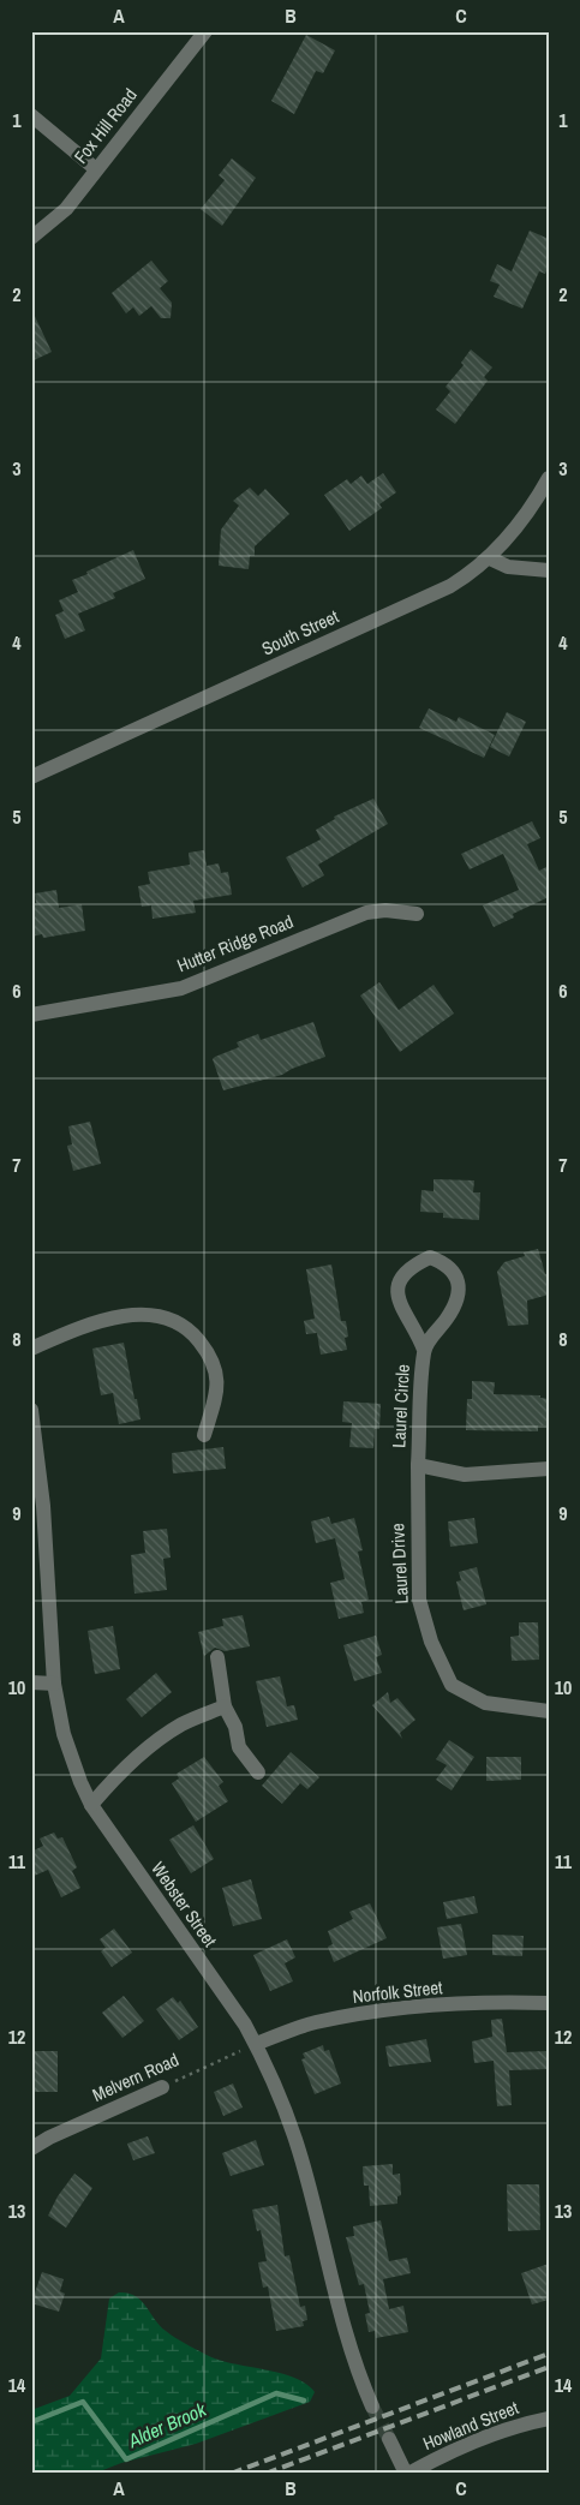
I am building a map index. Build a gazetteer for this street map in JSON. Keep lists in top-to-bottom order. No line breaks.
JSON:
{"streets":{"street":["Fox Hill Road","South Street","Hutter Ridge Road","Laurel Circle","Laurel Drive","Webster Street","Norfolk Street","Melvern Road","Howland Street"]},"crossings":[["Laurel Circle","Laurel Drive"],["Webster Street","Norfolk Street"],["Webster Street","Melvern Road"],["Norfolk Street","Melvern Road"]],"water":["Alder Brook"],"grid":{"columns":["A","B","C"],"rows":["1","2","3","4","5","6","7","8","9","10","11","12","13","14"]}}
